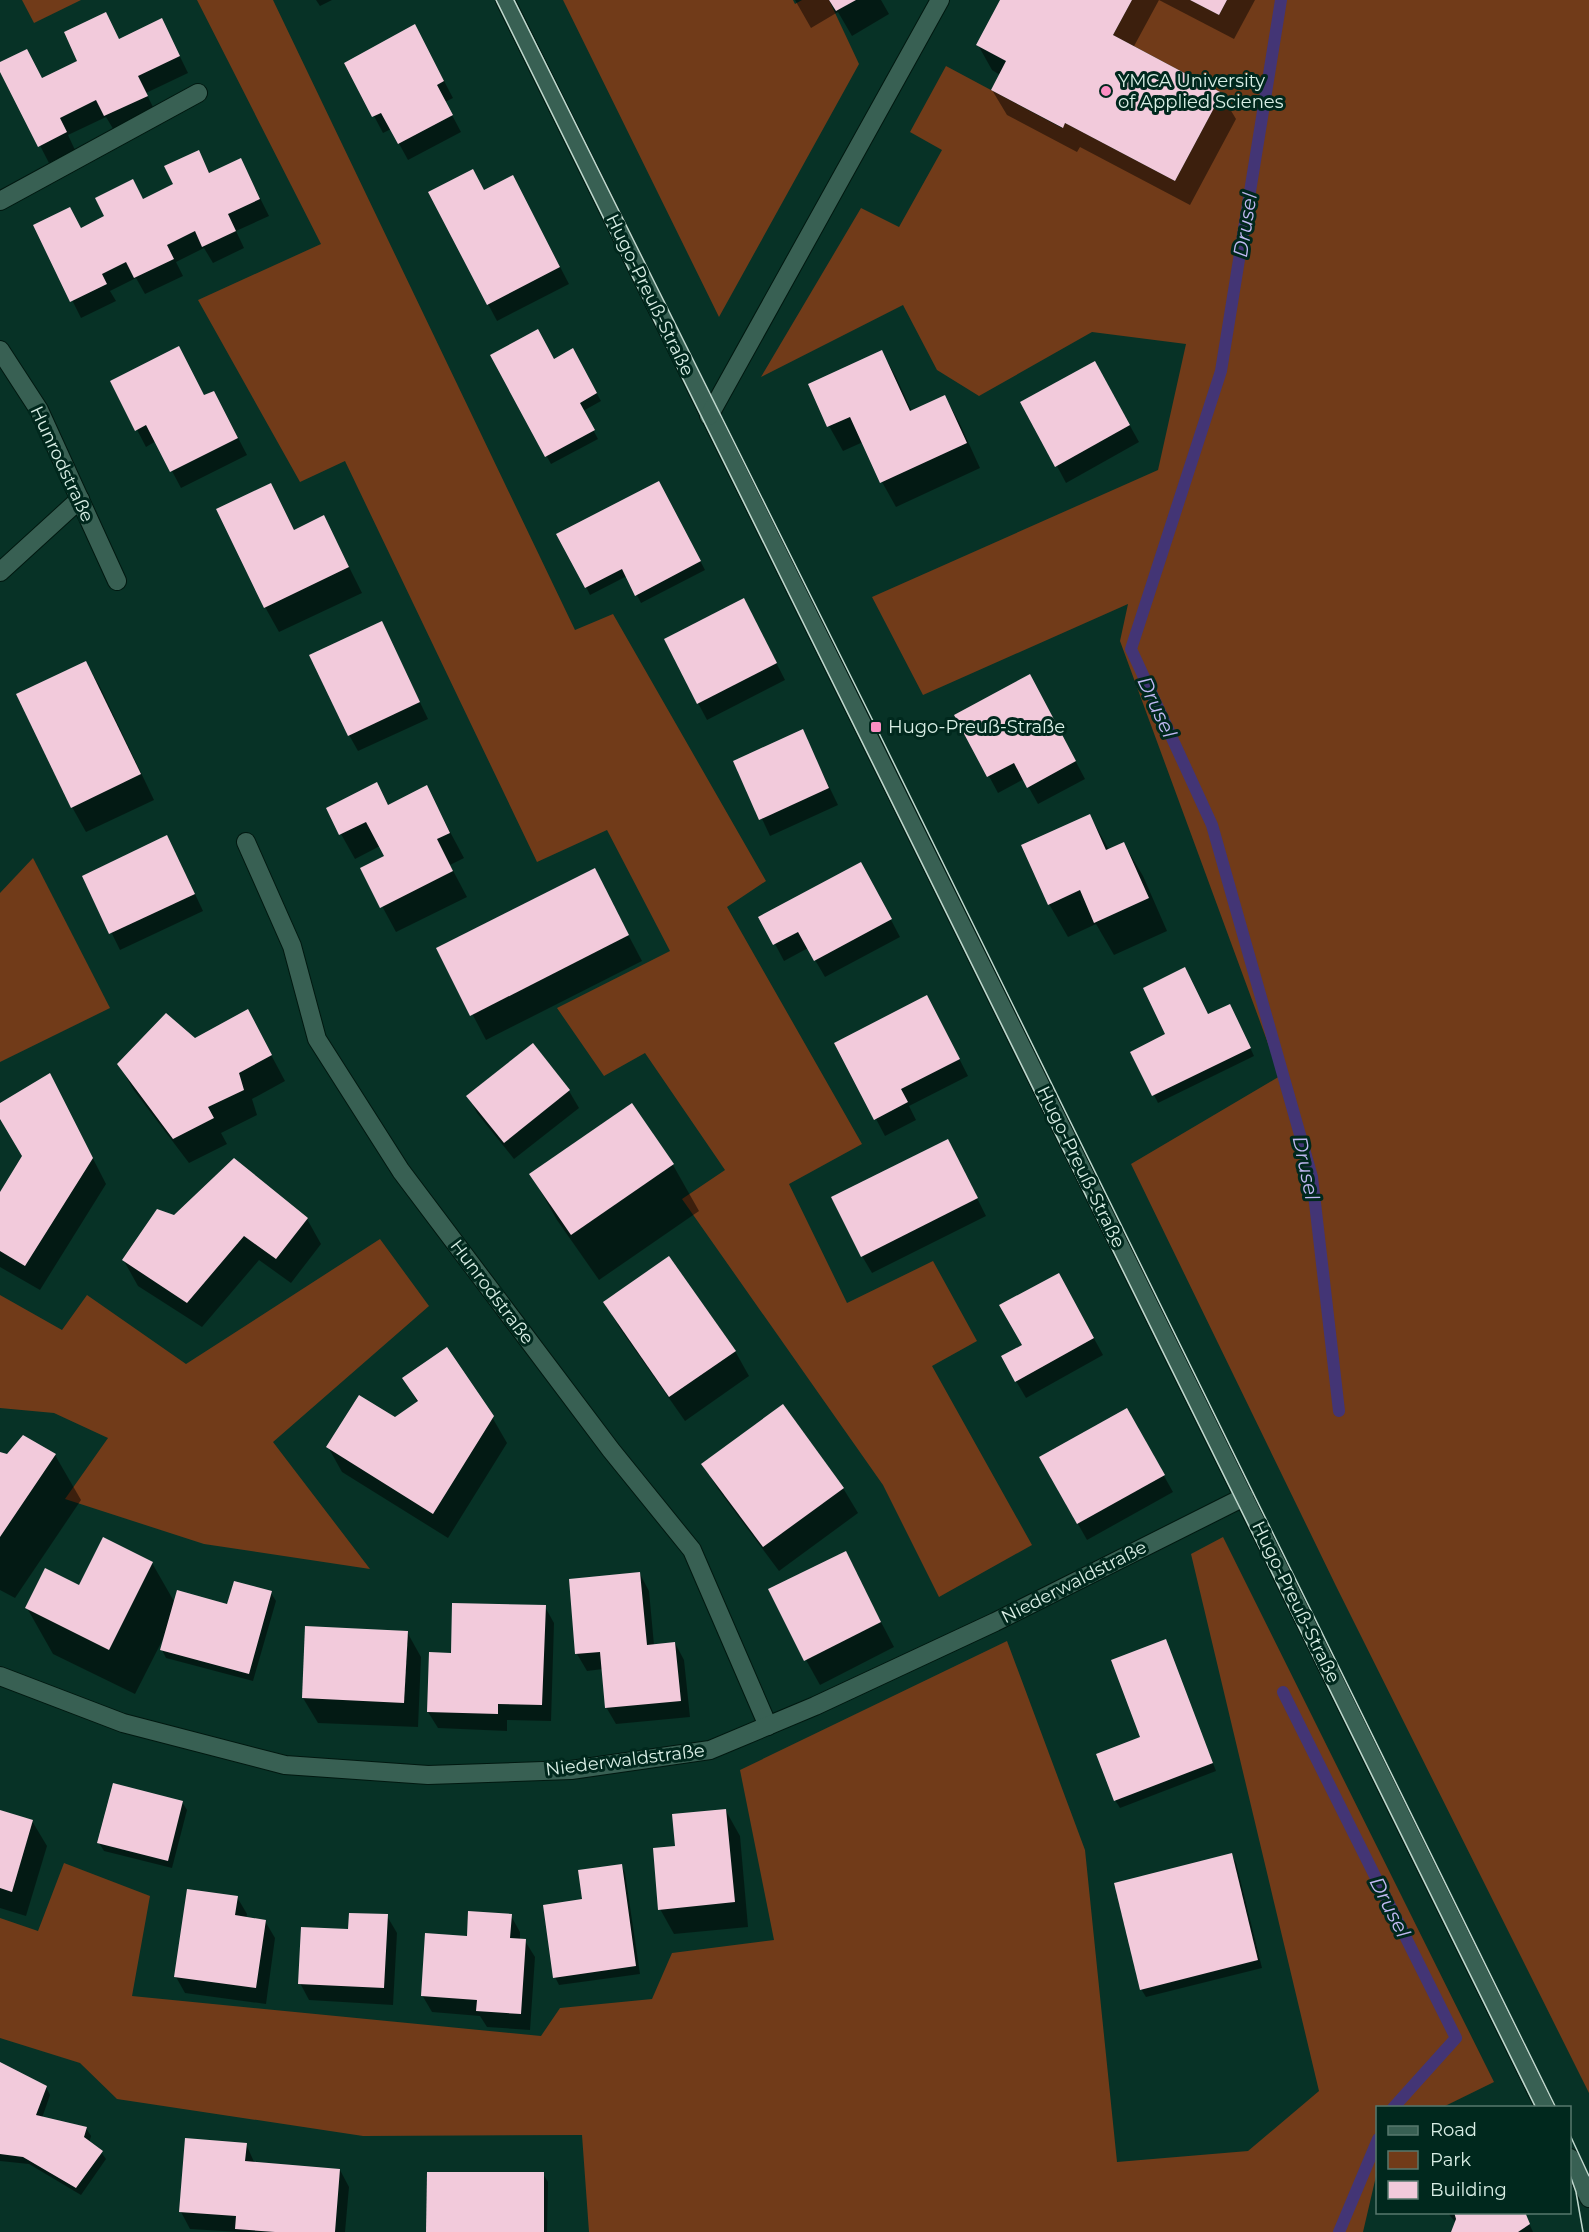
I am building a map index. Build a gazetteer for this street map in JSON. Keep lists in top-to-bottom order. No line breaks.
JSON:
{"streets":{"street":["Hugo-Preuß-Straße","Hunrodstraße","Niederwaldstraße"]},"crossings":[["Hugo-Preuß-Straße","Niederwaldstraße"],["Hunrodstraße","Niederwaldstraße"]],"water":["Drusel"],"places":{"other":["YMCA University of Applied Scienes"],"transit":["Hugo-Preuß-Straße"]},"legend":["Road","Park","Building"]}
